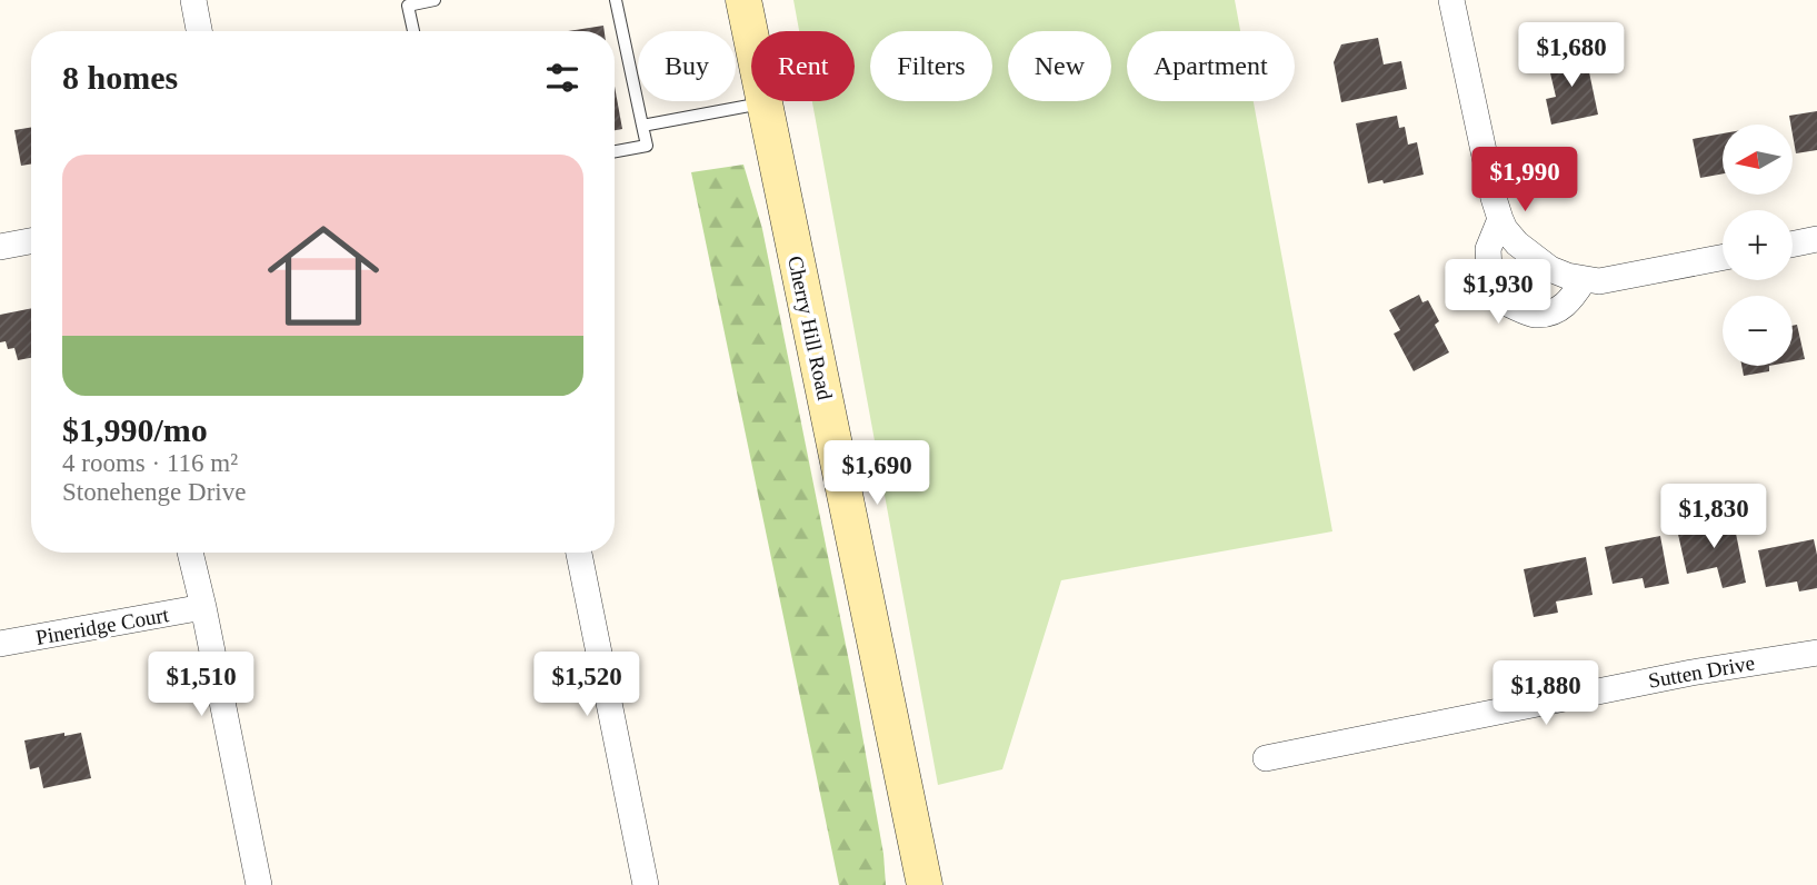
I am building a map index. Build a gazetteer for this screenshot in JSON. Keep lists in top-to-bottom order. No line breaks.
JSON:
{"streets":{"main road":["Cherry Hill Road"],"street":["Pineridge Court","Sutten Drive"]},"north":"left","page":{"price":["$1,680","$1,990","$1,930","$1,690","$1,830","$1,510","$1,520","$1,880"],"chip":["Buy","Rent","Filters","New","Apartment"],"heading":"8 homes","map_buttons":["+","−"],"list":[{"name":"$1,990/mo","note":"4 rooms · 116 m² · Stonehenge Drive"}]}}
